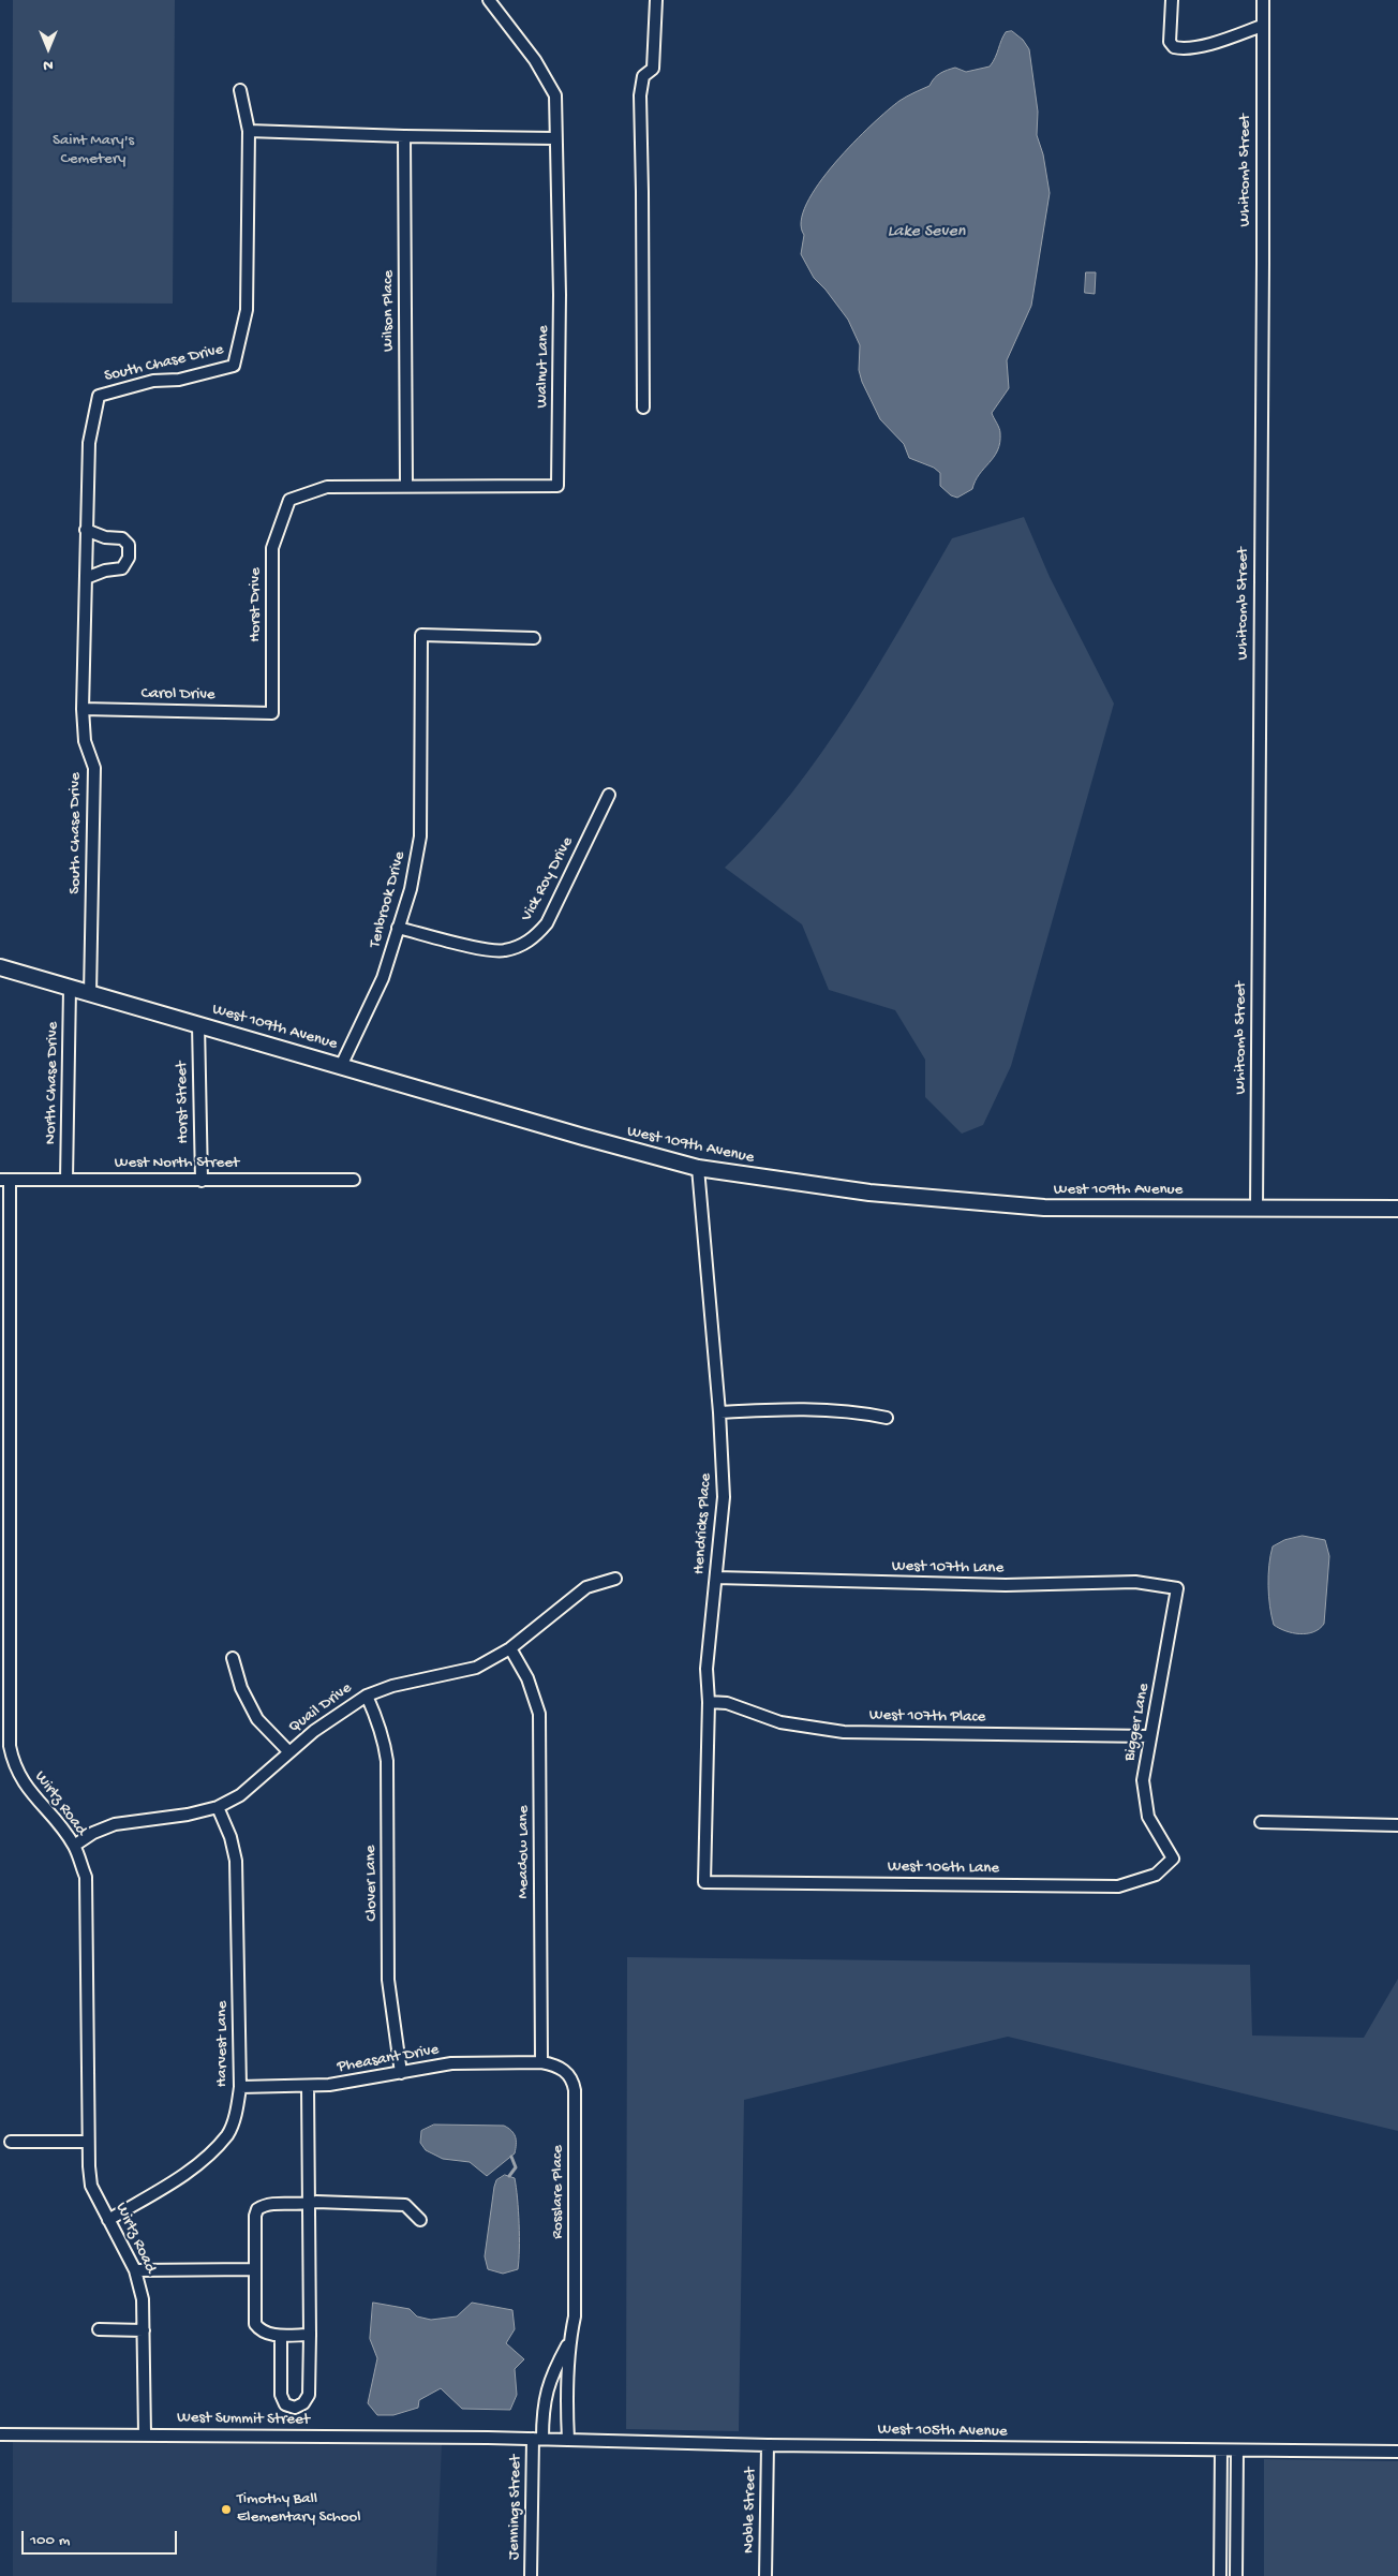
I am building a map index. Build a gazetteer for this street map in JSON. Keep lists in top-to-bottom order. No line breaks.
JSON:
{"streets":{"main road":["West 109th Avenue"],"street":["Whitcomb Street","Wilson Place","South Chase Drive","Walnut Lane","Horst Drive","Carol Drive","Vick Roy Drive","Tenbrook Drive","North Chase Drive","Horst Street","West North Street","Hendricks Place","West 107th Lane","Quail Drive","West 107th Place","Bigger Lane","Wirtz Road","Meadow Lane","West 106th Lane","Clover Lane","Harvest Lane","Pheasant Drive","Rosslare Place","West Summit Street","West 105th Avenue","Jennings Street","Noble Street"]},"crossings":[["Whitcomb Street","West 109th Avenue"],["Wilson Place","Walnut Lane"],["South Chase Drive","Carol Drive"],["South Chase Drive","West 109th Avenue"],["Walnut Lane","Horst Drive"],["Horst Drive","Carol Drive"],["Vick Roy Drive","Tenbrook Drive"],["Tenbrook Drive","West 109th Avenue"],["West 109th Avenue","North Chase Drive"],["West 109th Avenue","Horst Street"],["West 109th Avenue","Hendricks Place"],["North Chase Drive","West North Street"],["Horst Street","West North Street"],["West North Street","Wirtz Road"],["Hendricks Place","West 107th Lane"],["Hendricks Place","West 107th Place"],["Hendricks Place","West 106th Lane"],["West 107th Lane","Bigger Lane"],["Quail Drive","Wirtz Road"],["Quail Drive","Meadow Lane"],["Quail Drive","Clover Lane"],["Quail Drive","Harvest Lane"],["West 107th Place","Bigger Lane"],["Bigger Lane","West 106th Lane"],["Wirtz Road","Harvest Lane"],["Wirtz Road","West Summit Street"],["Meadow Lane","Pheasant Drive"],["Meadow Lane","Rosslare Place"],["Clover Lane","Pheasant Drive"],["Harvest Lane","Pheasant Drive"],["Pheasant Drive","Rosslare Place"],["Rosslare Place","West 105th Avenue"],["Rosslare Place","Jennings Street"],["West Summit Street","West 105th Avenue"],["West 105th Avenue","Jennings Street"],["West 105th Avenue","Noble Street"]],"water":["Lake Seven"],"parks":["Saint Mary's Cemetery"],"places":["Timothy Ball Elementary School"],"scale_bar":"100 m","north":"bottom"}
